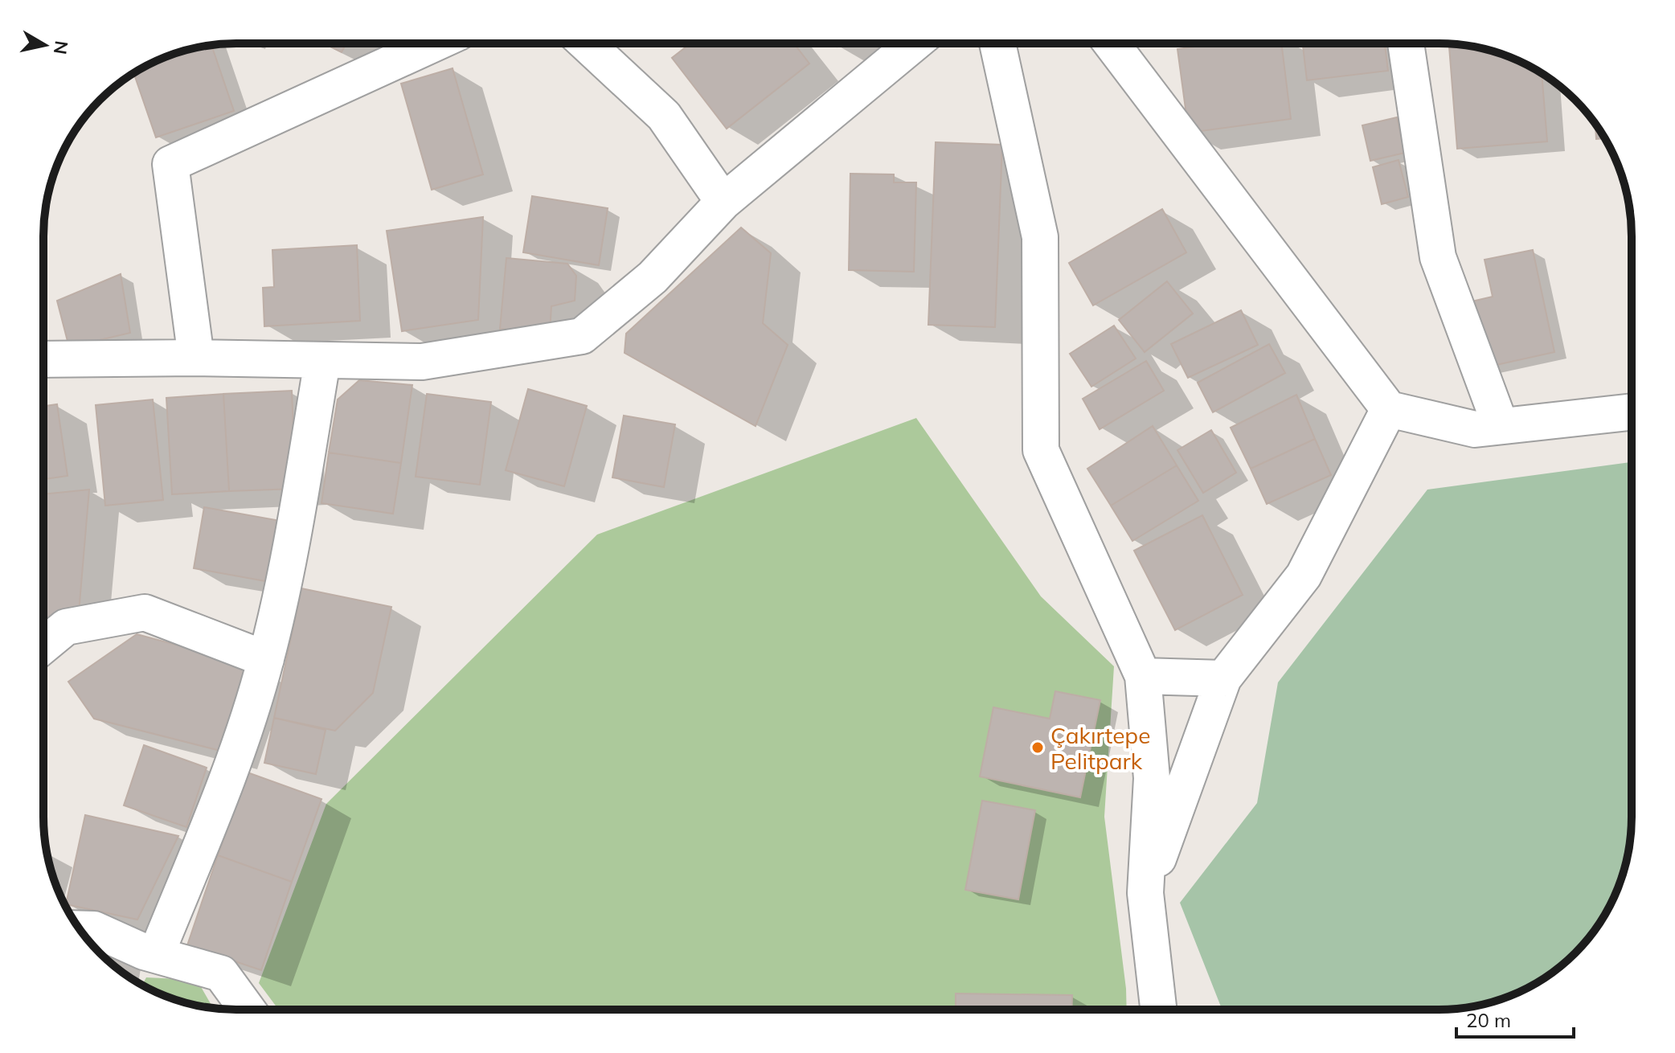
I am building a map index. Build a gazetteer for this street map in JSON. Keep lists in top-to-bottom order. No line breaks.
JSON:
{"places":["Çakırtepe Pelitpark"],"scale_bar":"20 m","north":"right"}
